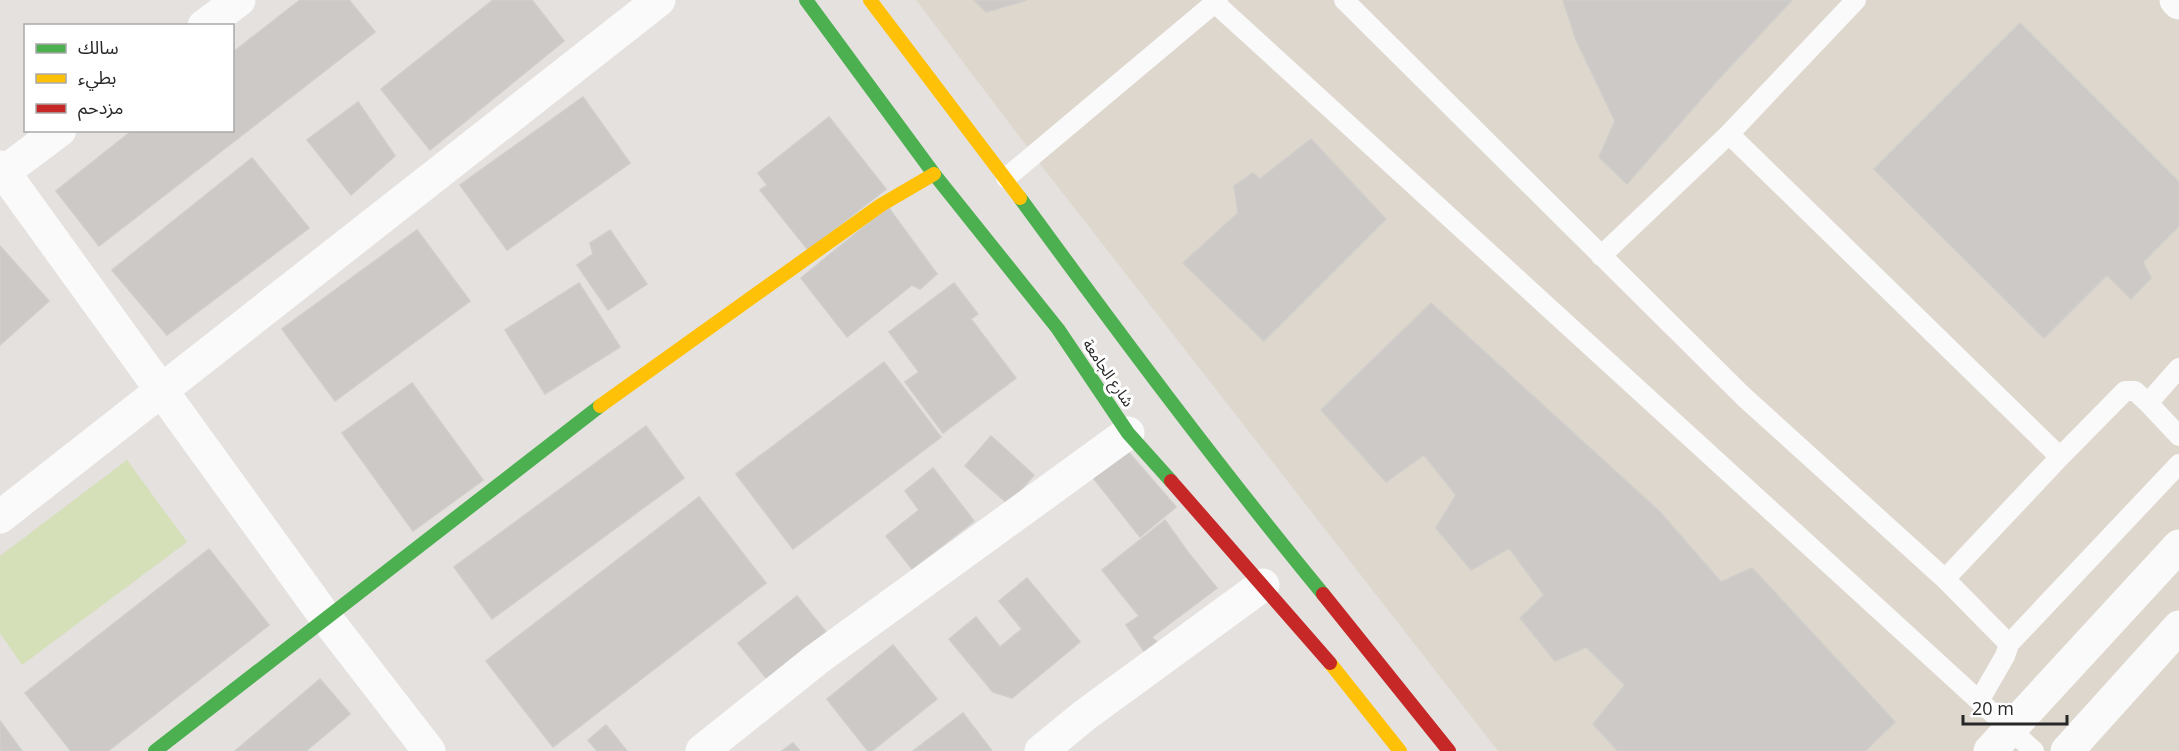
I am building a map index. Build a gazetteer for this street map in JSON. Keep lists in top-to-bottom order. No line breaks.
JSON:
{"streets":{"main road":["شارع الجامعة"]},"legend":["سالك","بطيء","مزدحم"],"scale_bar":"20 m"}
